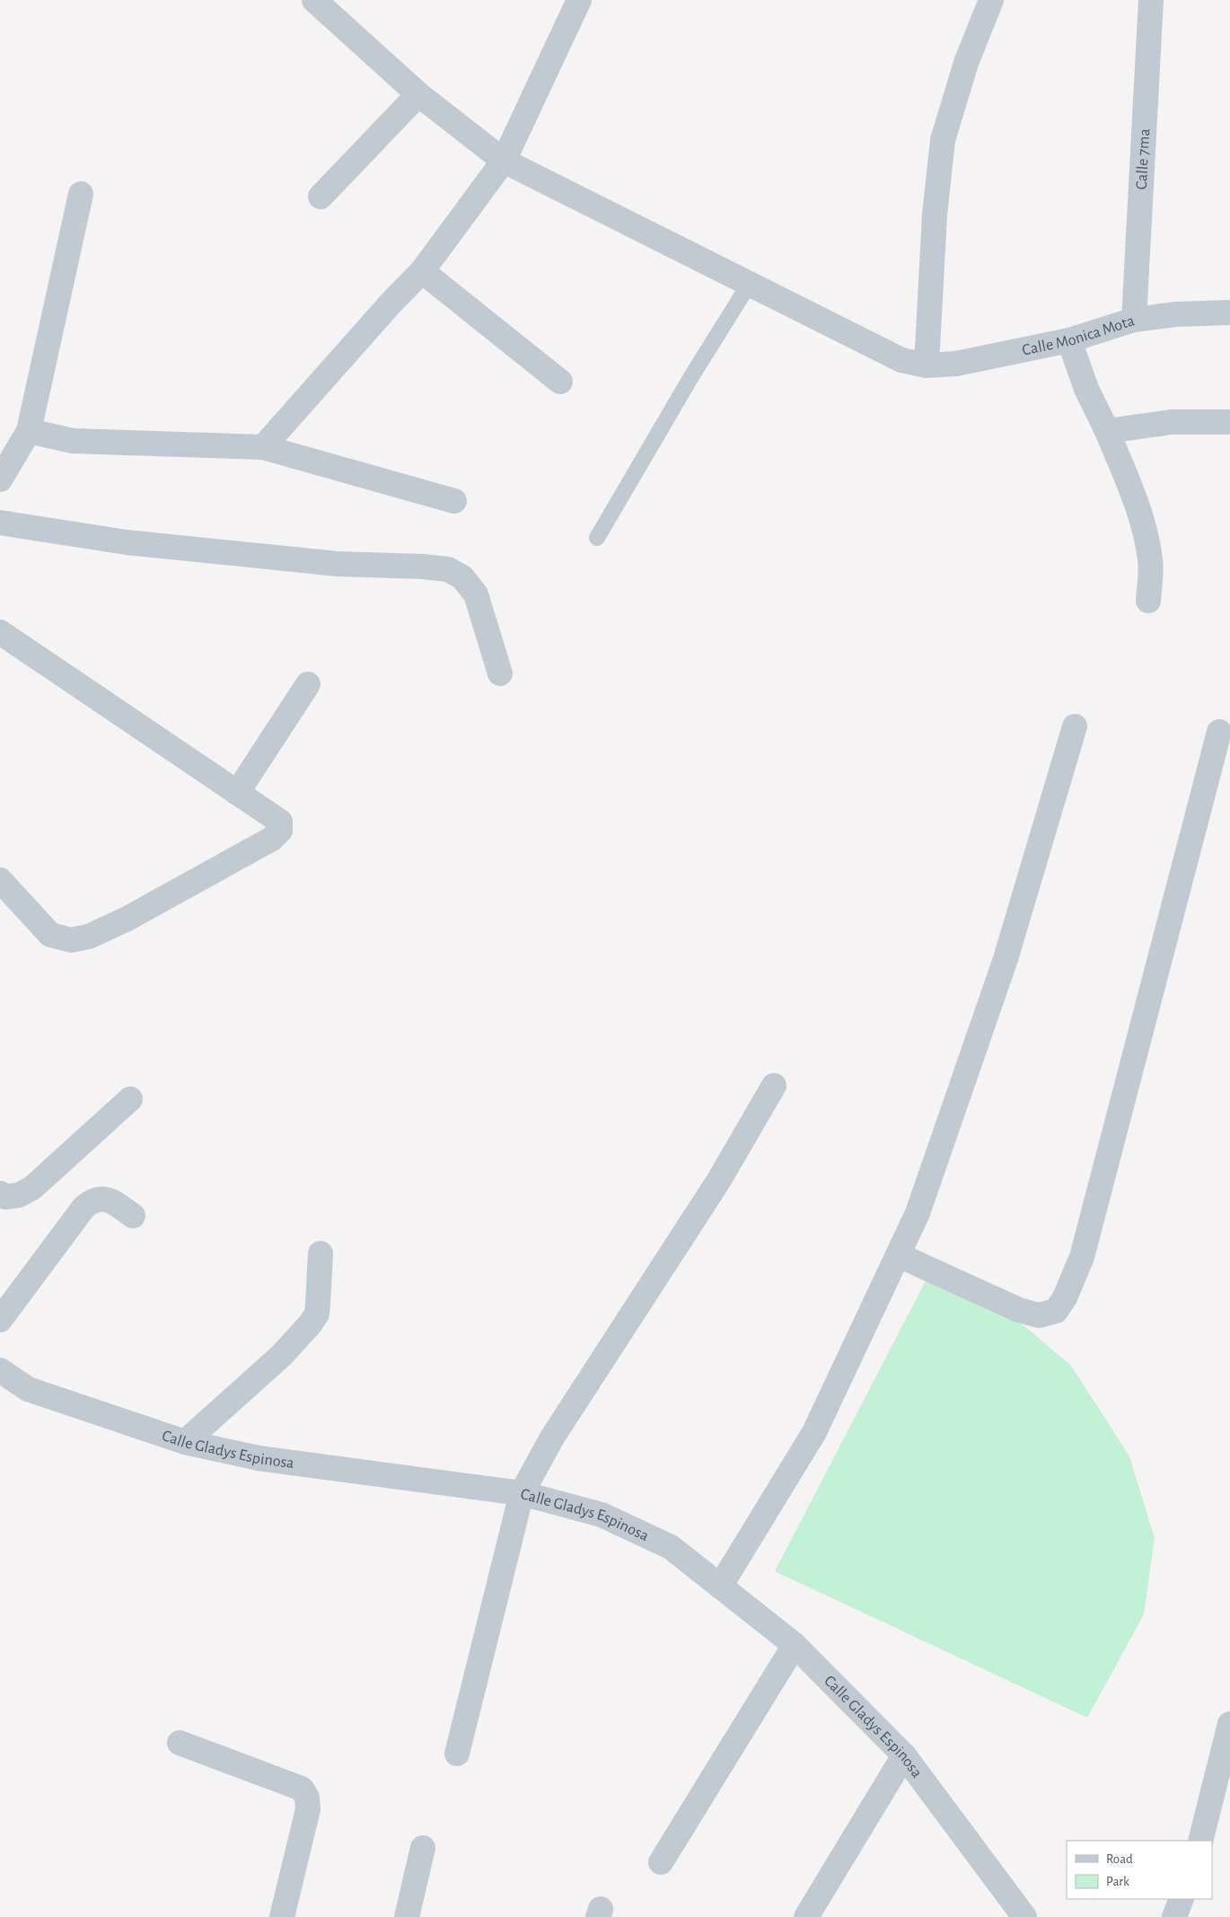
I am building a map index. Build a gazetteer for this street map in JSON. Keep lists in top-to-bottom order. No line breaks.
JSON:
{"streets":{"street":["Calle 7ma","Calle Monica Mota","Calle Gladys Espinosa"]},"crossings":[["Calle 7ma","Calle Monica Mota"]],"legend":["Road","Park"]}
